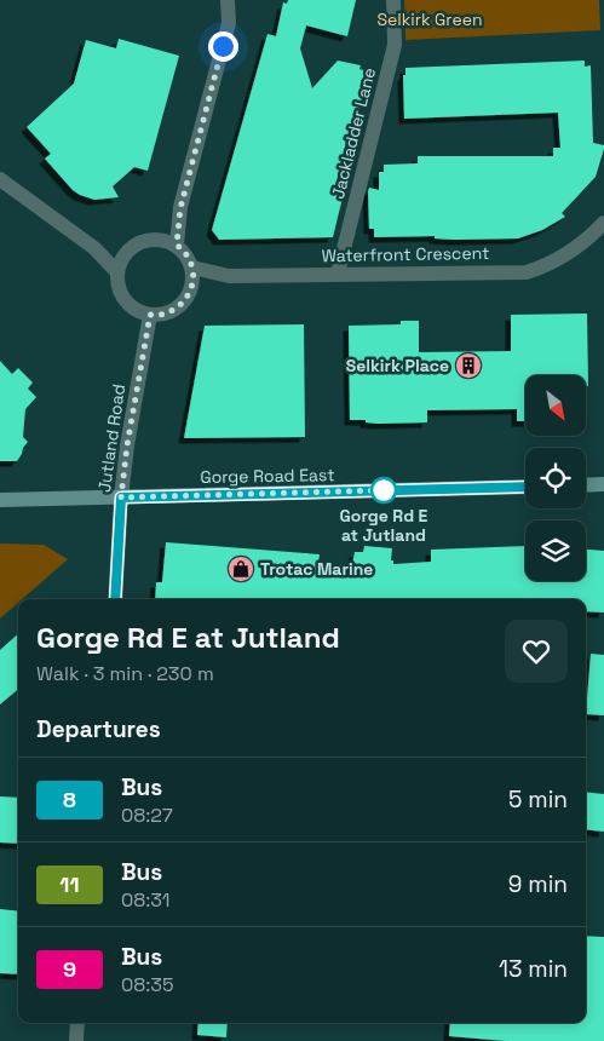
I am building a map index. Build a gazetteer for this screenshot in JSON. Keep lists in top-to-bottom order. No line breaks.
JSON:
{"streets":{"main road":["Gorge Road East"],"street":["Jackladder Lane","Waterfront Crescent","Jutland Road"]},"crossings":[["Jackladder Lane","Waterfront Crescent"],["Waterfront Crescent","Jutland Road"],["Jutland Road","Gorge Road East"]],"parks":["Selkirk Green"],"places":{"building":["Selkirk Place"],"other":["Gorge Rd E at Jutland"],"shop":["Trotac Marine"]},"lines":["bus line 8"],"north":"bottom right","page":{"heading":[["Gorge Rd E at Jutland","Walk · 3 min · 230 m"],"Departures"],"list":[{"mark":"8","name":"Bus","note":"08:27","value":"5 min"},{"mark":"11","name":"Bus","note":"08:31","value":"9 min"},{"mark":"9","name":"Bus","note":"08:35","value":"13 min"}]}}
